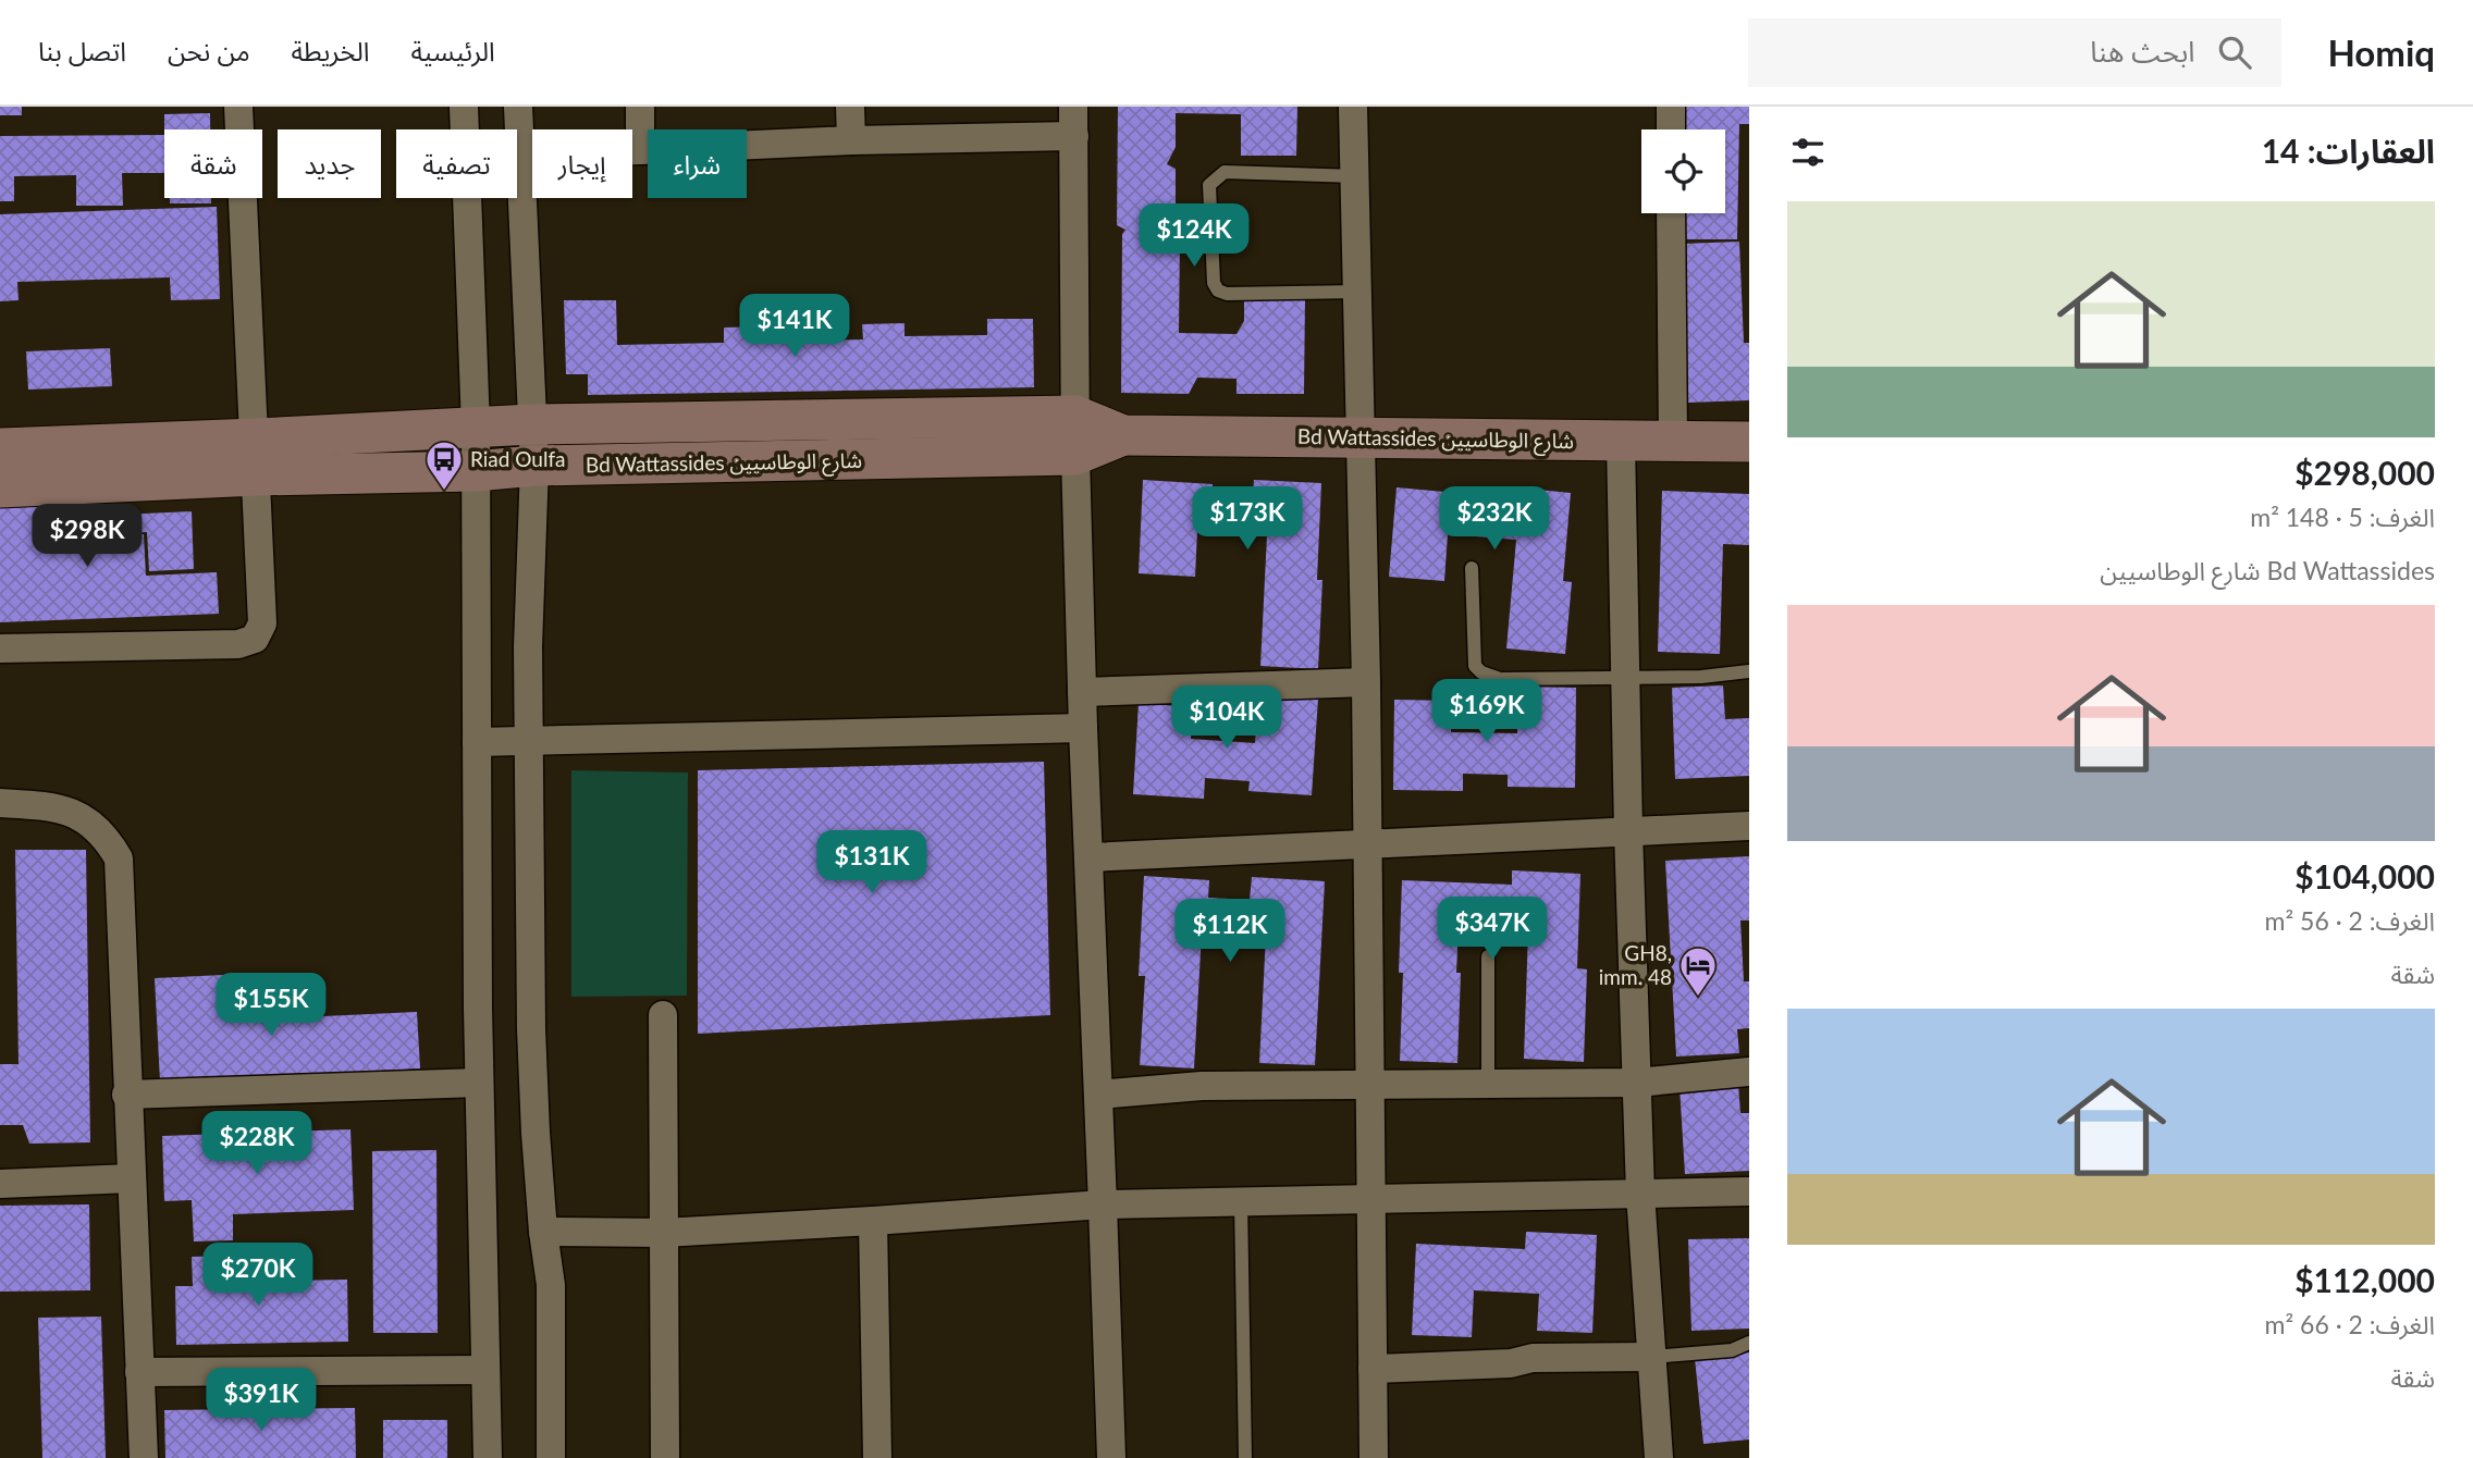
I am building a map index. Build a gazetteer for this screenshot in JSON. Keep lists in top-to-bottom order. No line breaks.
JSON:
{"streets":{"street":["Bd Wattassides شارع الوطاسيين"]},"places":{"bus stop":["Riad Oulfa"],"hotel":["GH8, imm. 48"]},"page":{"header":"Homiq","search":"ابحث هنا","nav":["الرئيسية","الخريطة","من نحن","اتصل بنا"],"heading":"العقارات: 14","chip":["شراء","إيجار","تصفية","جديد","شقة"],"list":[{"name":"$298,000","note":"الغرف: 5 · 148 m² · Bd Wattassides شارع الوطاسيين"},{"name":"$104,000","note":"الغرف: 2 · 56 m² · شقة"},{"name":"$112,000","note":"الغرف: 2 · 66 m² · شقة"}],"price":["$124K","$141K","$173K","$232K","$298K","$169K","$104K","$131K","$347K","$112K","$155K","$228K","$270K","$391K"]}}
